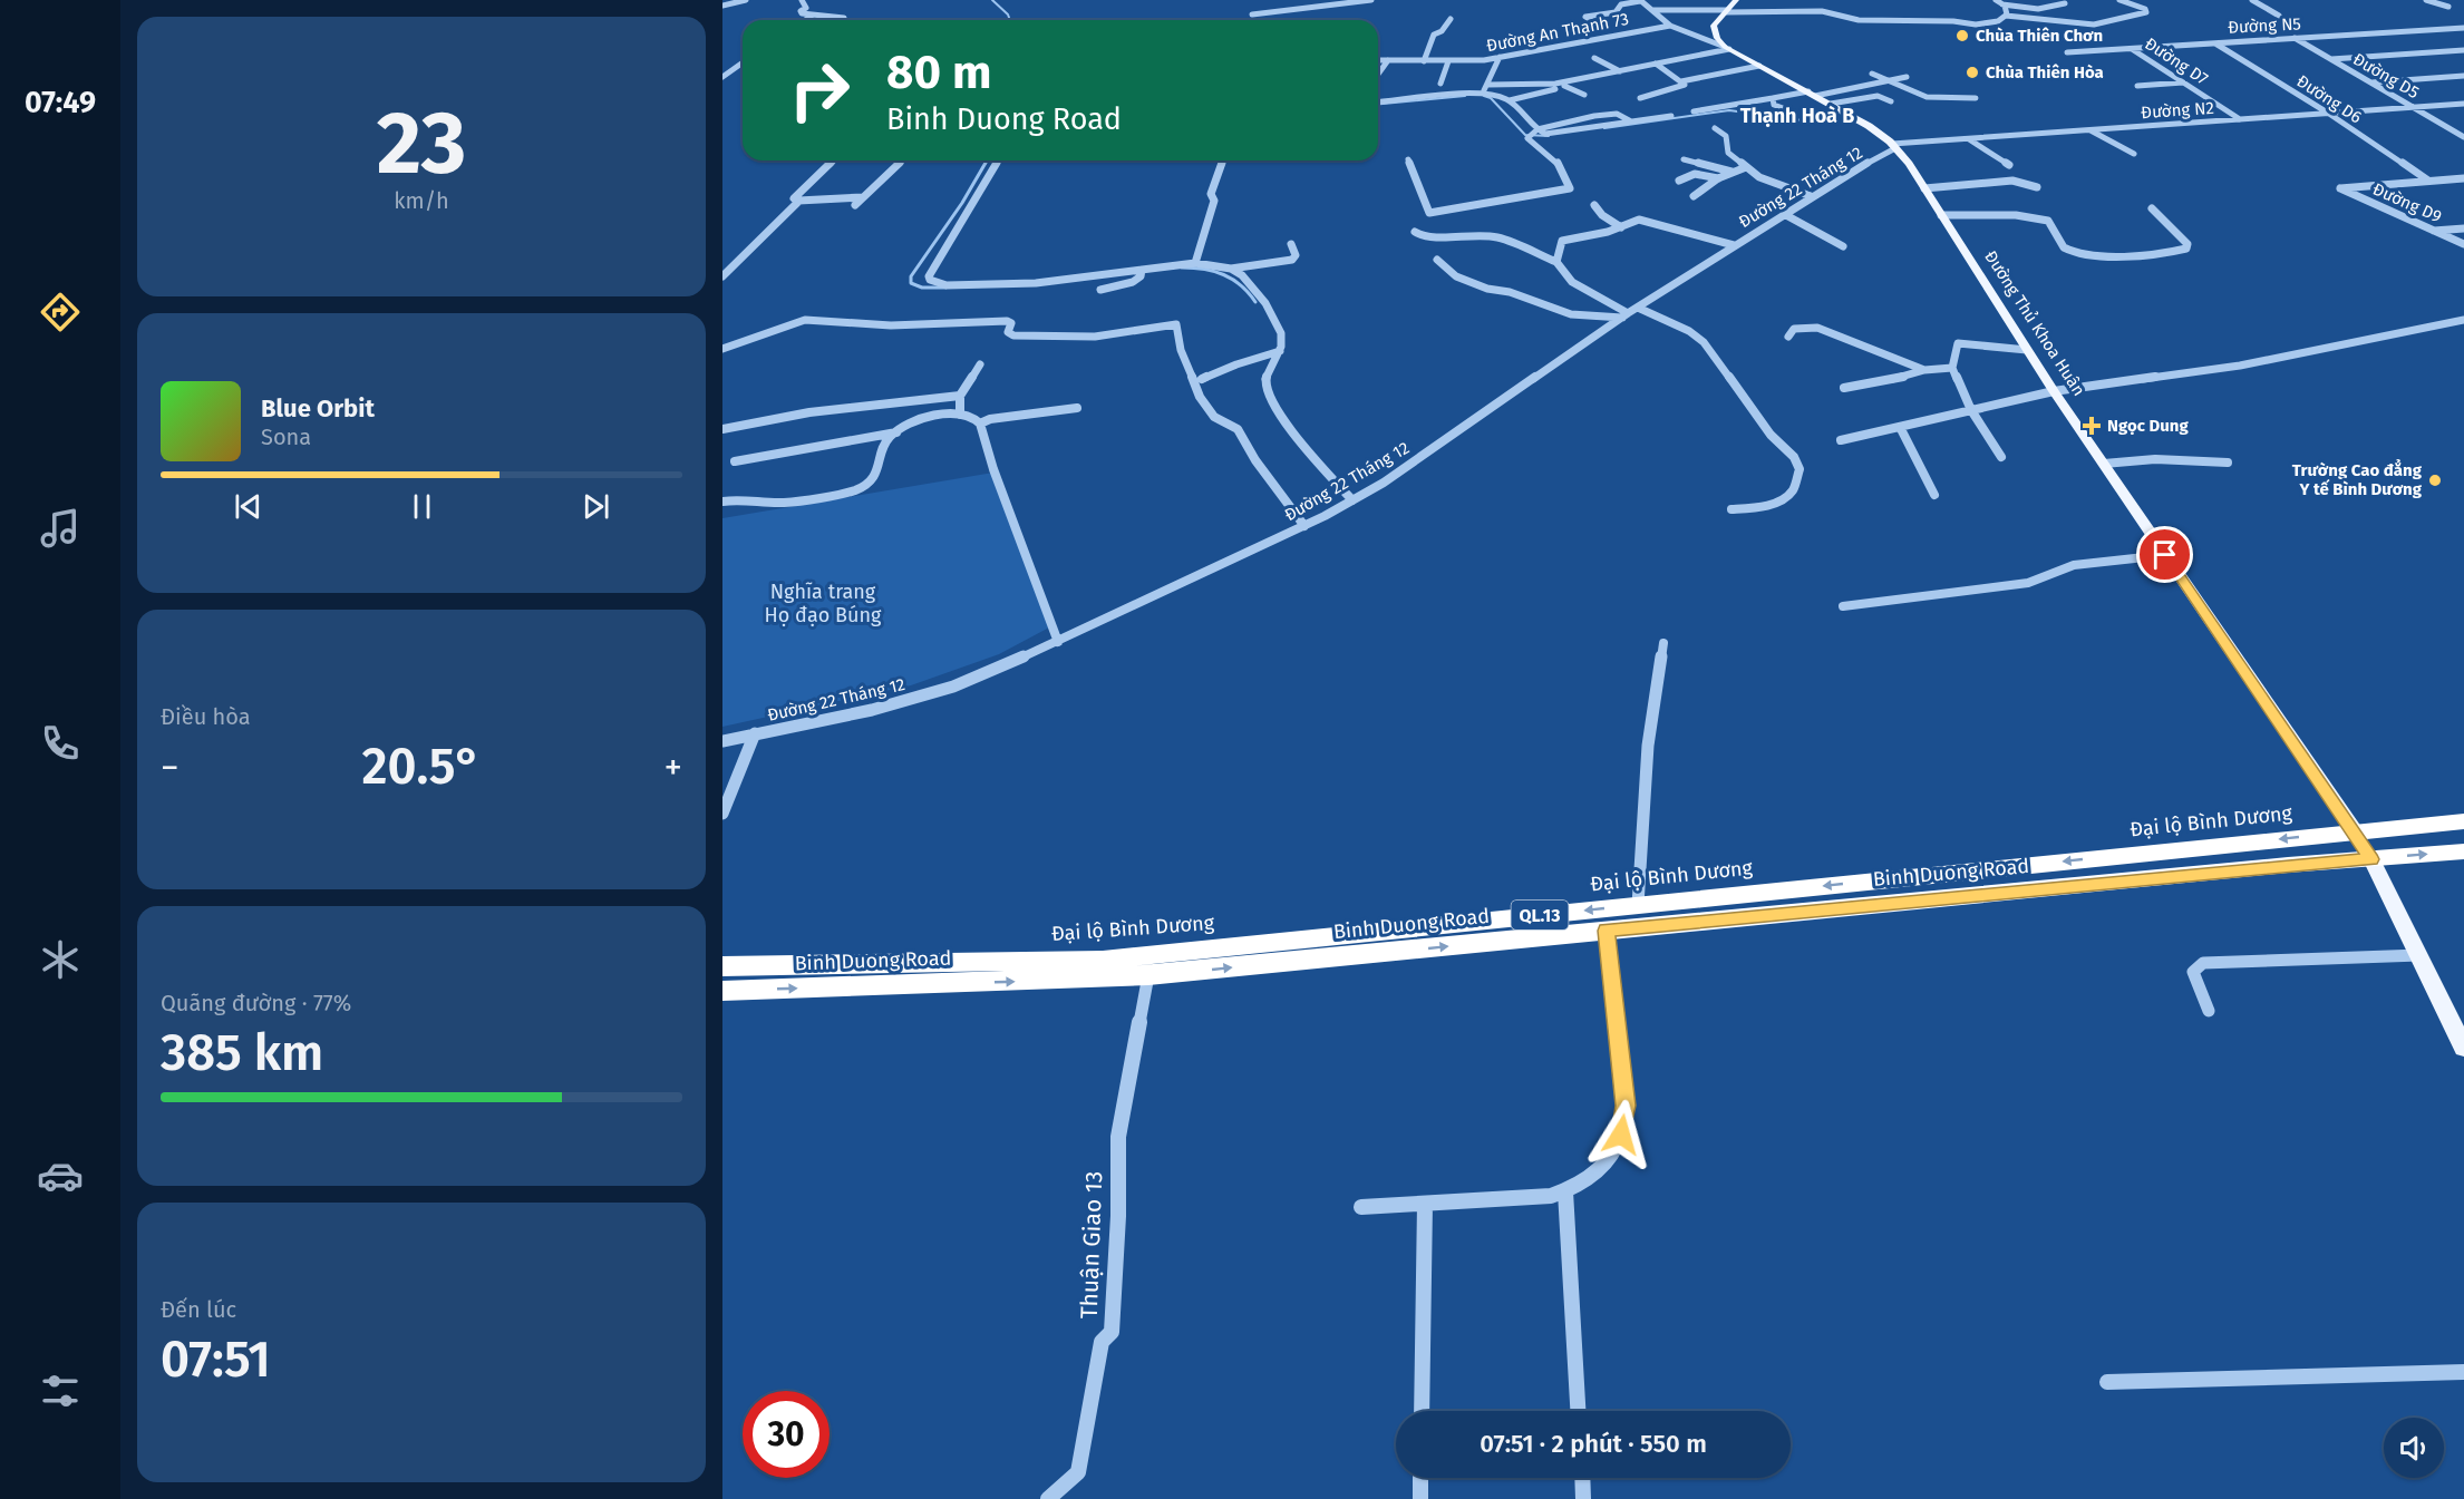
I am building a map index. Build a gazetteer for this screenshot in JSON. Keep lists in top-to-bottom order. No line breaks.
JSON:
{"streets":{"highway":["Đại lộ Bình Dương","Binh Duong Road","QL.13"],"main road":["Đường Thủ Khoa Huân"],"street":["Đường N5","Đường An Thạnh 73","Đường D7","Đường D5","Đường D6","Đường N2","Đường 22 Tháng 12","Đường D9","Thuận Giao 13"]},"crossings":[["Đường N5","Đường D7"],["Đường N5","Đường D5"],["Đường N5","Đường D6"],["Đường D7","Đường N2"],["Đường D5","Đường N2"],["Đường D6","Đường N2"],["Đường D6","Đường D9"],["Đường N2","Đường 22 Tháng 12"],["Đường N2","Đường Thủ Khoa Huân"],["Đường 22 Tháng 12","Đường Thủ Khoa Huân"],["Đường Thủ Khoa Huân","Đại lộ Bình Dương"],["Binh Duong Road","Thuận Giao 13"]],"one_way":["Đại lộ Bình Dương","Binh Duong Road"],"districts":["Thạnh Hoà B"],"parks":["Nghĩa trang Họ đạo Búng"],"places":{"other":["Chùa Thiên Chơn","Chùa Thiên Hòa","Trường Cao đẳng Y tế Bình Dương"],"health":["Ngọc Dung"]},"page":{"tabs":"07:49","tile":[["23","km/h"],"Điều hòa",["Quãng đường · 77%","385 km"],["Đến lúc","07:51"]],"turn":["80 m","Binh Duong Road"],"song":["Blue Orbit","Sona"],"heat":["−","20.5°","+"],"limit":"30","trip":"07:51 · 2 phút · 550 m"}}
